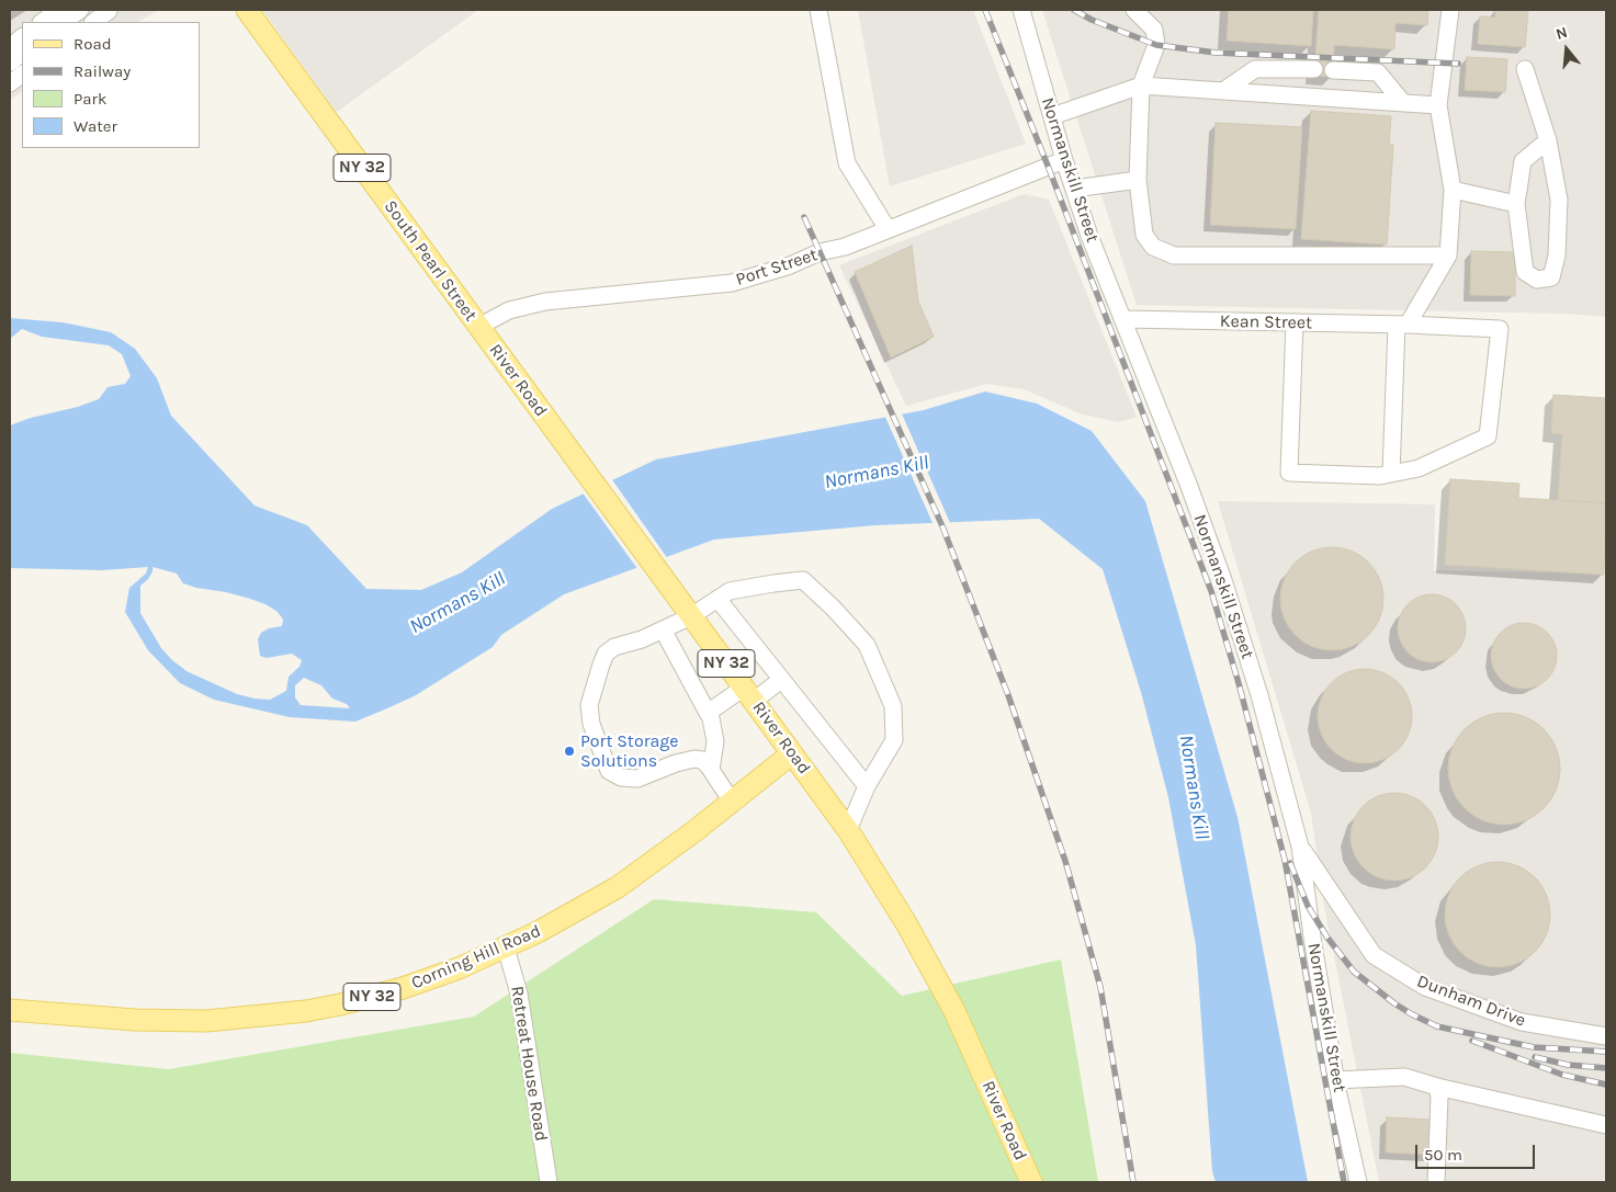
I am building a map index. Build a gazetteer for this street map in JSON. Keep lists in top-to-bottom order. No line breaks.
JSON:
{"streets":{"main road":["NY 32","South Pearl Street","River Road","Corning Hill Road"],"street":["Normanskill Street","Port Street","Kean Street","Dunham Drive","Retreat House Road"]},"crossings":[["Normanskill Street","Port Street"],["Normanskill Street","Kean Street"],["Normanskill Street","Dunham Drive"],["South Pearl Street","Port Street"],["South Pearl Street","River Road"],["Port Street","River Road"],["River Road","Corning Hill Road"],["Corning Hill Road","Retreat House Road"]],"water":["Normans Kill"],"places":["Port Storage Solutions"],"legend":["Road","Railway","Park","Water"],"scale_bar":"50 m","north":"top"}
